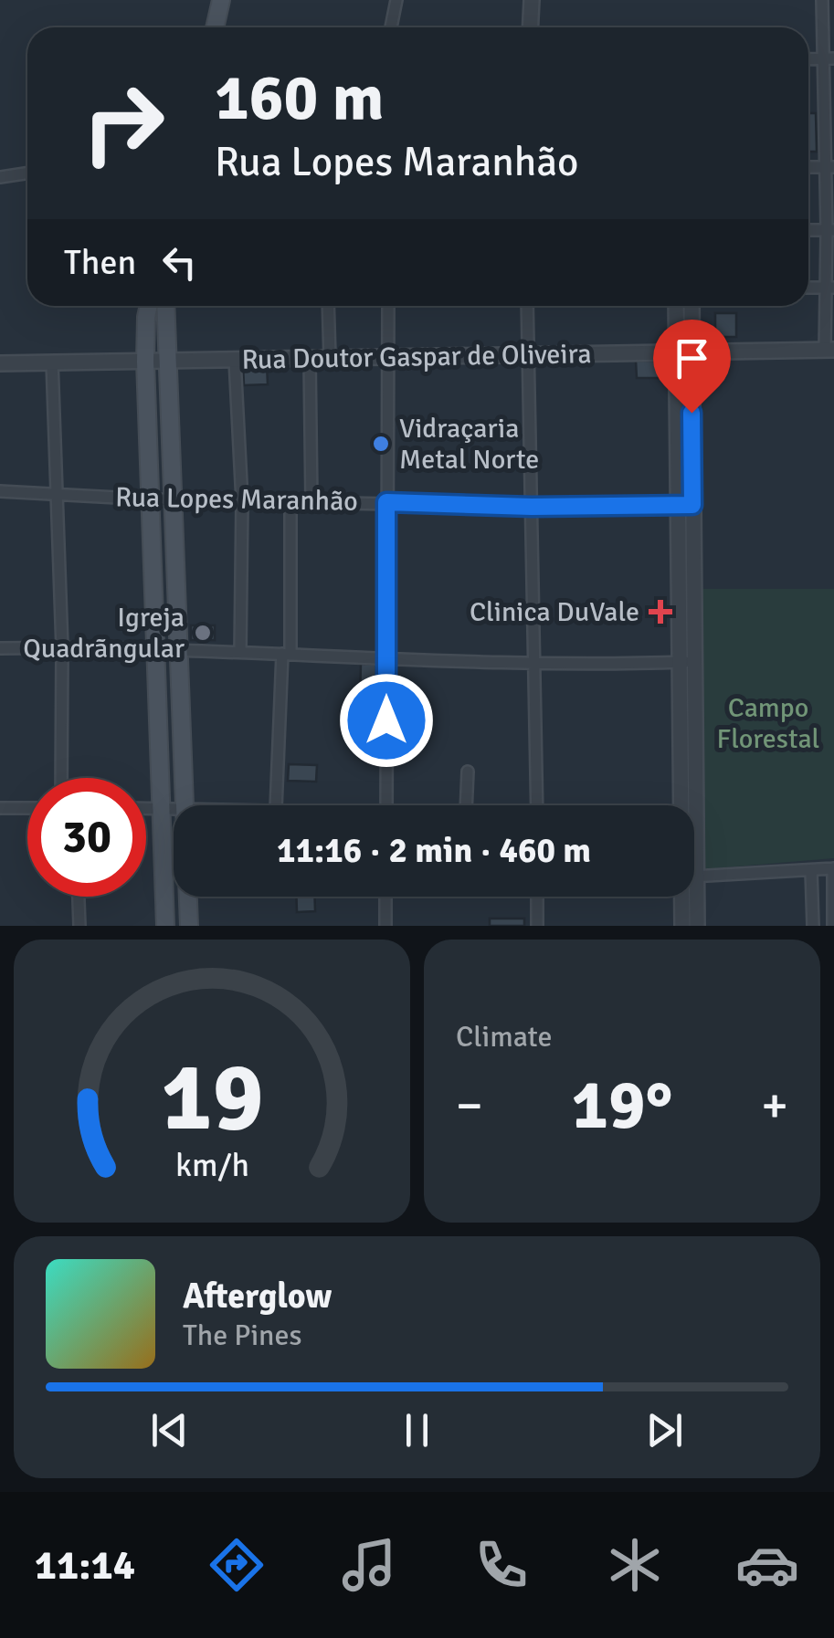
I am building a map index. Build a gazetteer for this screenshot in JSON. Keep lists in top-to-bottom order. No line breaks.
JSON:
{"streets":{"street":["Rua Doutor Gaspar de Oliveira","Rua Lopes Maranhão"]},"parks":["Campo Florestal"],"places":{"other":["Vidraçaria Metal Norte","Igreja Quadrãngular"],"health":["Clinica DuVale"]},"page":{"turn":["160 m","Rua Lopes Maranhão"],"then":"Then","limit":"30","trip":"11:16 · 2 min · 460 m","tile":"Climate","heat":["−","19°","+"],"song":["Afterglow","The Pines"],"tabs":"11:14","gauge":["19","km/h"]}}
